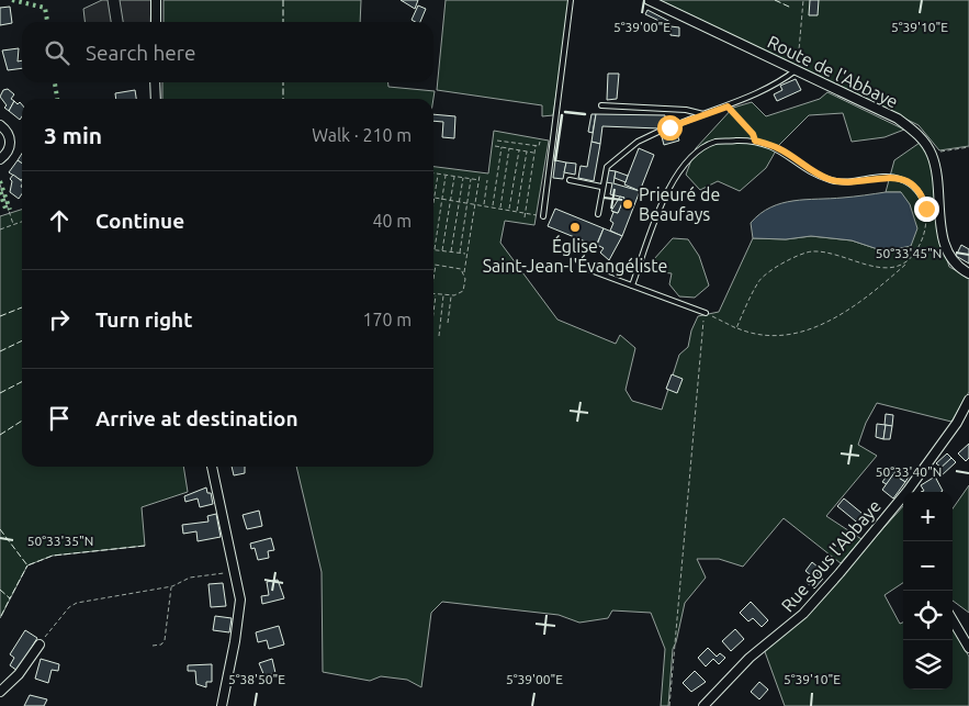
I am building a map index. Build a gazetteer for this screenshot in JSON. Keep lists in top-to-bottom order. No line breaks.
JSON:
{"streets":{"street":["Route de l'Abbaye","Rue sous l'Abbaye"]},"places":["Prieuré de Beaufays","Église Saint-Jean-l'Évangéliste"],"page":{"search":"Search here","heading":["3 min","Walk · 210 m"],"list":[["Continue","40 m"],["Turn right","170 m"],"Arrive at destination"],"map_buttons":["+","−"]},"coordinates":["5°39'00\"E","5°39'10\"E","50°33'45\"N","50°33'40\"N","50°33'35\"N","5°38'50\"E"]}
